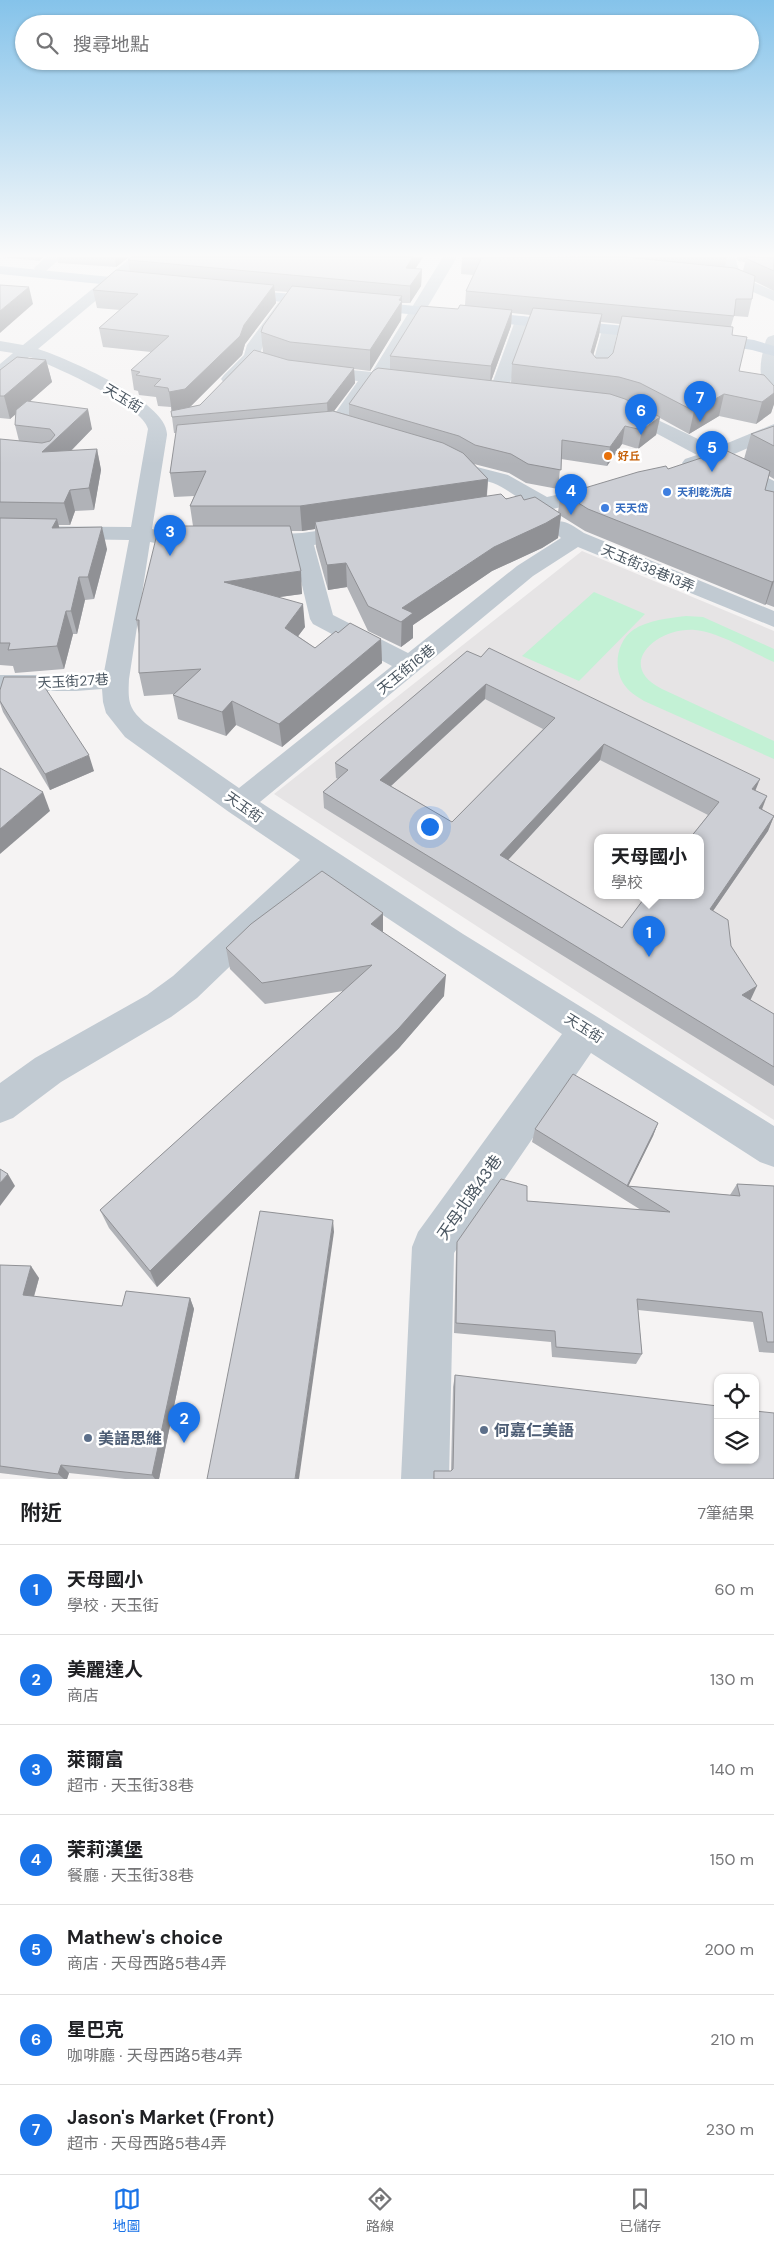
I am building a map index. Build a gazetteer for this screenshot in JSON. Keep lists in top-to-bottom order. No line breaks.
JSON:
{"streets":{"street":["天玉街","天玉街38巷13弄","天玉街16巷","天玉街27巷","天母北路43巷"]},"crossings":[["天玉街","天玉街16巷"],["天玉街","天玉街27巷"],["天玉街","天母北路43巷"],["天玉街38巷13弄","天玉街16巷"]],"places":["好丘","天利乾洗店","天天岱","何嘉仁美語","美語思維"],"page":{"search":"搜尋地點","pins":["7","6","5","4","3","1","2"],"popup":["天母國小","學校"],"heading":["附近","7筆結果"],"list":[{"mark":"1","name":"天母國小","note":"學校 · 天玉街","value":"60 m"},{"mark":"2","name":"美麗達人","note":"商店","value":"130 m"},{"mark":"3","name":"萊爾富","note":"超市 · 天玉街38巷","value":"140 m"},{"mark":"4","name":"茉莉漢堡","note":"餐廳 · 天玉街38巷","value":"150 m"},{"mark":"5","name":"Mathew's choice","note":"商店 · 天母西路5巷4弄","value":"200 m"},{"mark":"6","name":"星巴克","note":"咖啡廳 · 天母西路5巷4弄","value":"210 m"},{"mark":"7","name":"Jason's Market (Front)","note":"超市 · 天母西路5巷4弄","value":"230 m"}],"nav":["地圖","路線","已儲存"]}}
